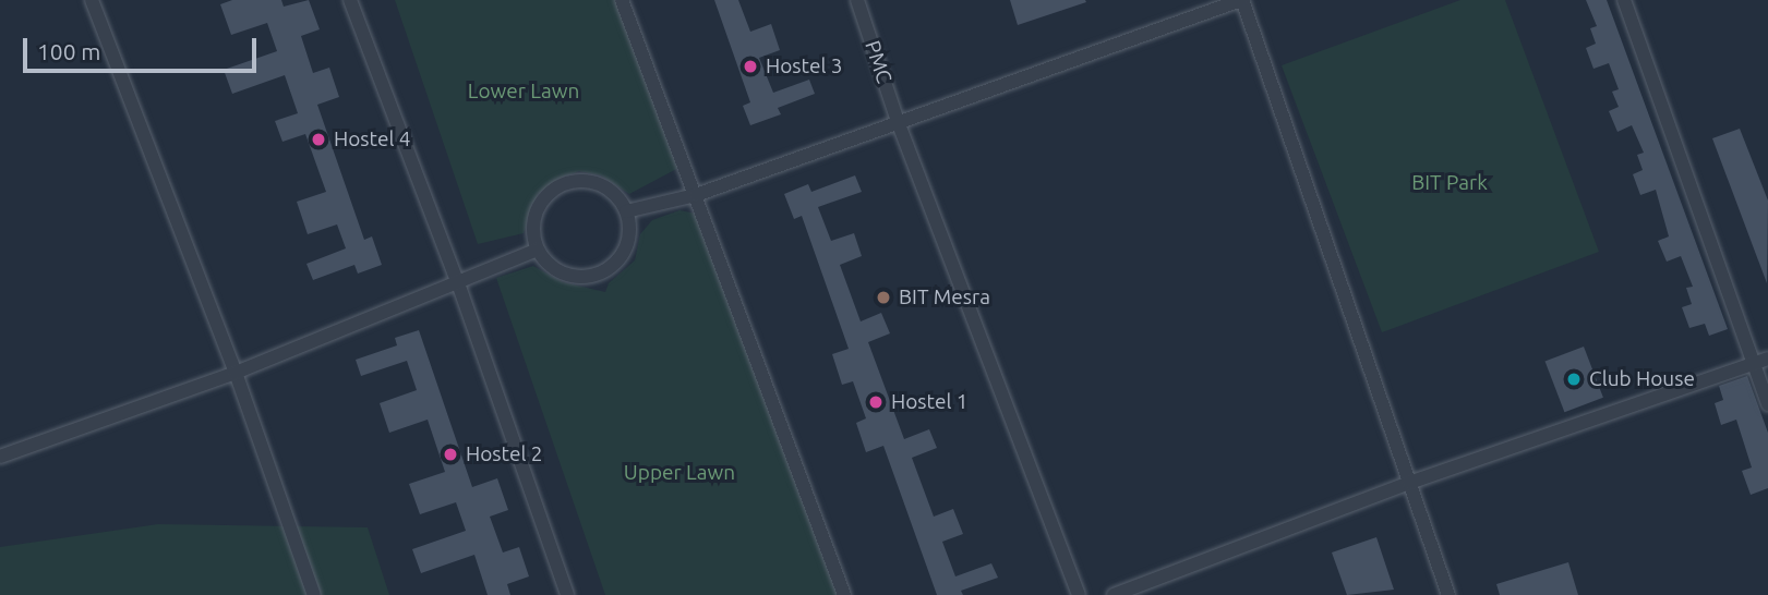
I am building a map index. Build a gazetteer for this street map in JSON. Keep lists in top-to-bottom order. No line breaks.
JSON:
{"streets":{"street":["PMC"]},"parks":["Lower Lawn","BIT Park","Upper Lawn"],"places":["Hostel 3","Hostel 4","BIT Mesra","Club House","Hostel 1","Hostel 2"],"scale_bar":"100 m"}
